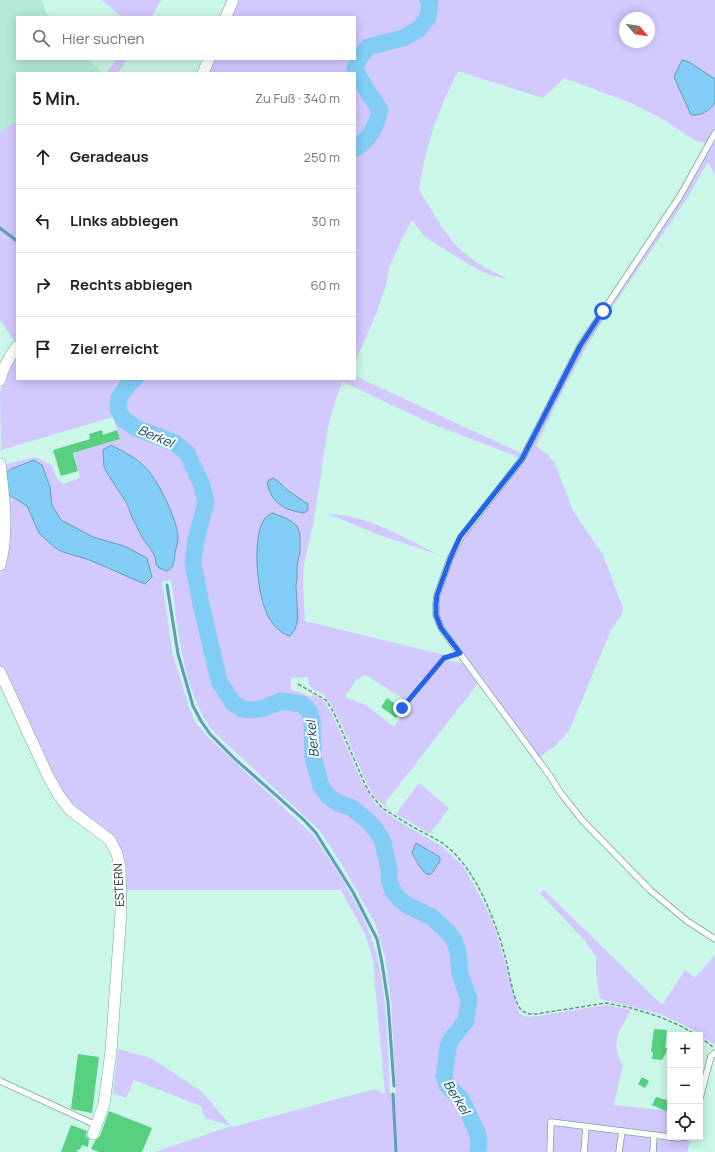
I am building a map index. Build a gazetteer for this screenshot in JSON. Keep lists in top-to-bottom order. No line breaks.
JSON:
{"streets":{"street":["ESTERN"]},"water":["Berkel"],"north":"bottom right","page":{"search":"Hier suchen","heading":["5 Min.","Zu Fuß · 340 m"],"list":[["Geradeaus","250 m"],["Links abbiegen","30 m"],["Rechts abbiegen","60 m"],"Ziel erreicht"],"map_buttons":["+","−"]}}
